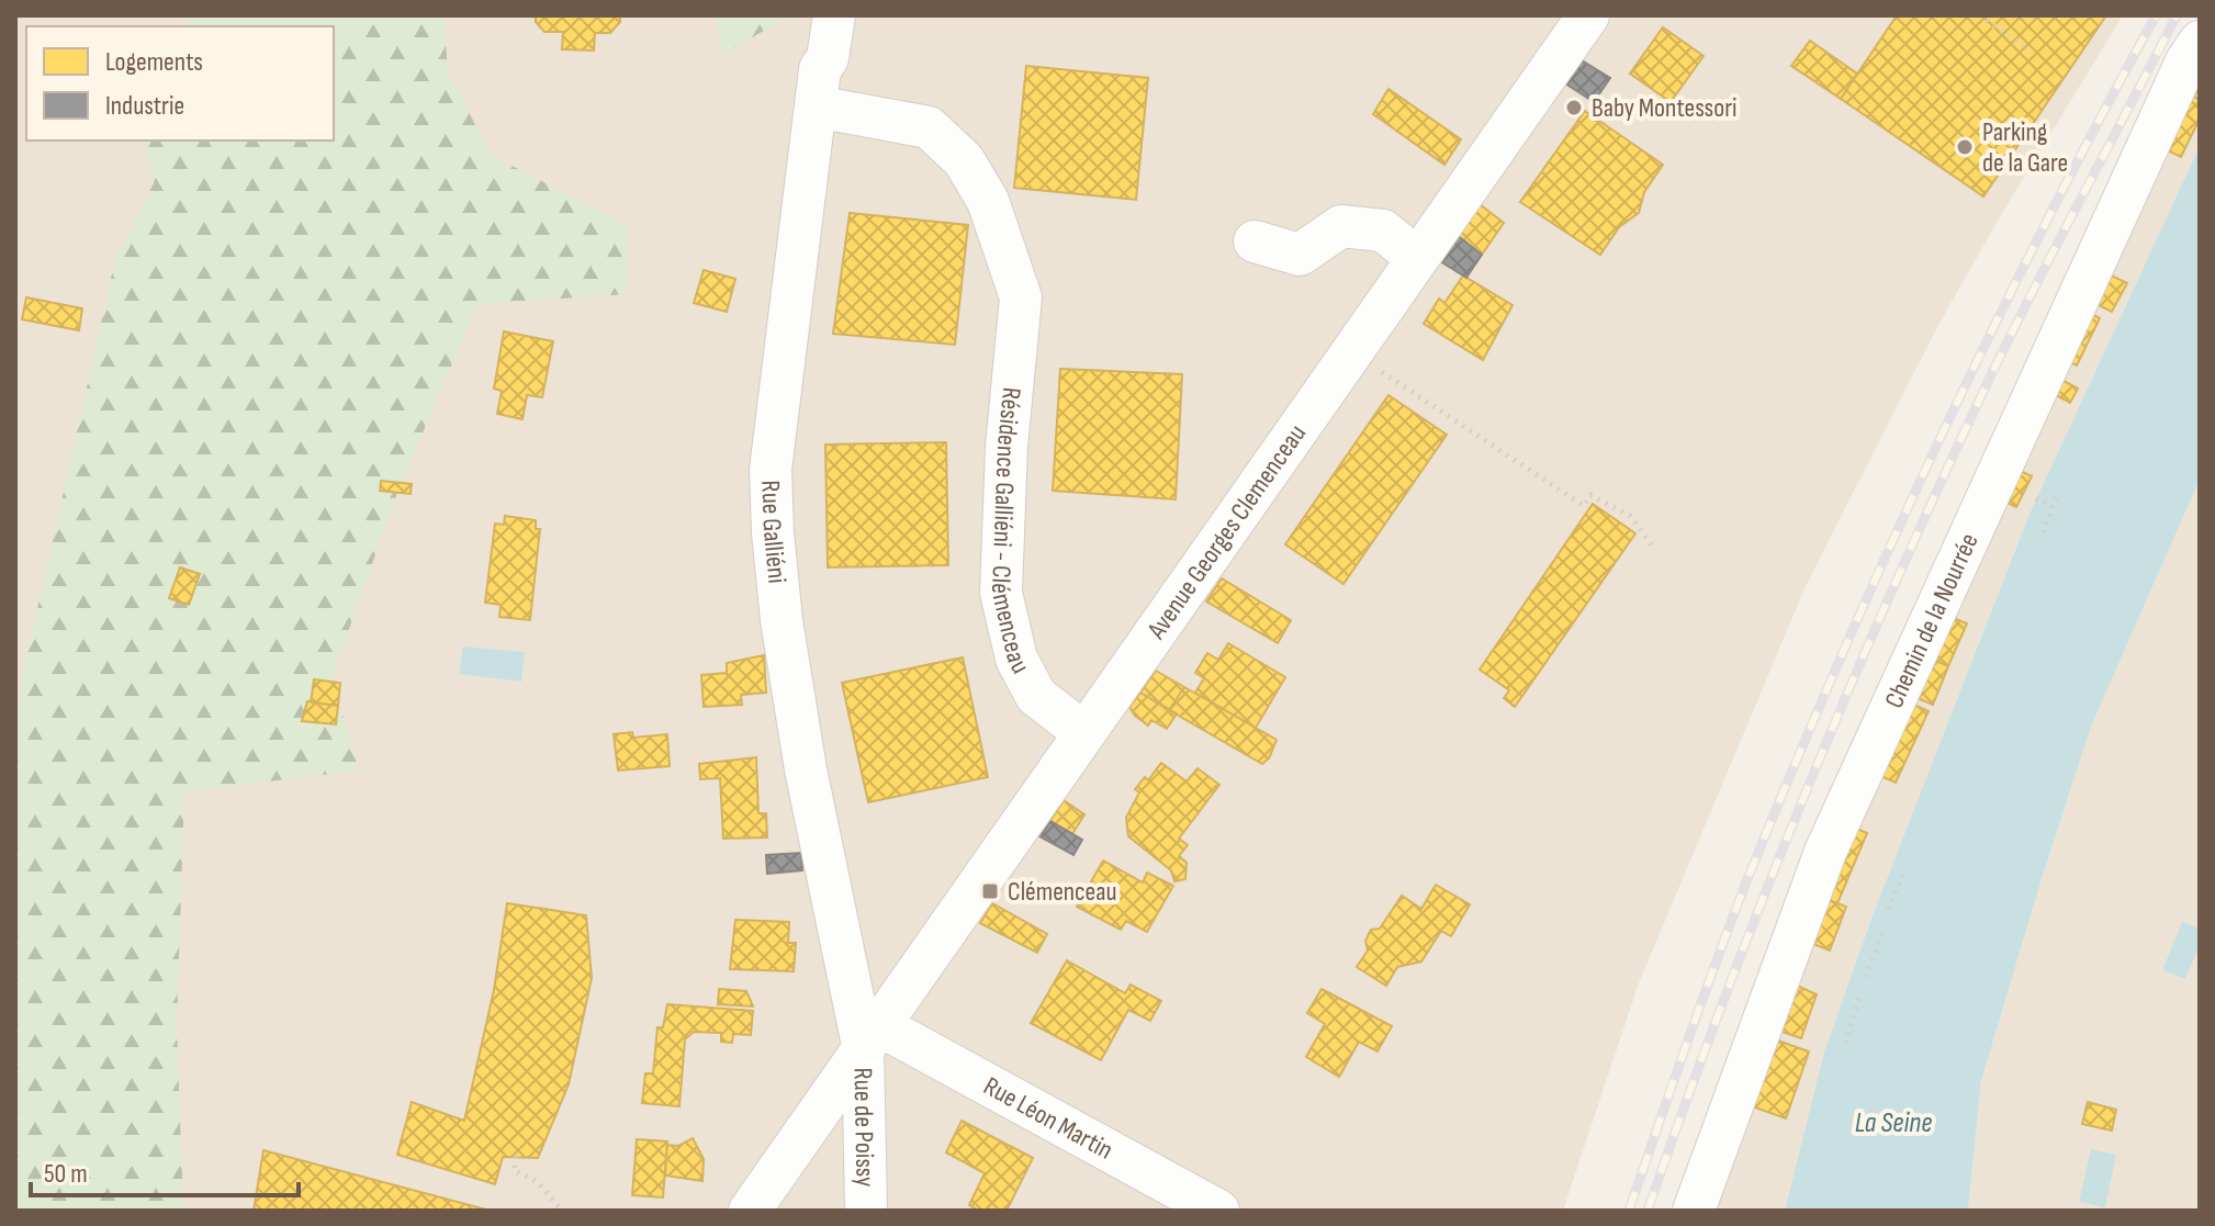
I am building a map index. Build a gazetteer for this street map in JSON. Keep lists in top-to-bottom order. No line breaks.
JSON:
{"streets":{"street":["Résidence Galliéni - Clémenceau","Avenue Georges Clemenceau","Rue Galliéni","Chemin de la Nourrée","Rue Léon Martin","Rue de Poissy"]},"crossings":[["Résidence Galliéni - Clémenceau","Avenue Georges Clemenceau"],["Résidence Galliéni - Clémenceau","Rue Galliéni"],["Avenue Georges Clemenceau","Rue Galliéni"],["Avenue Georges Clemenceau","Rue Léon Martin"],["Avenue Georges Clemenceau","Rue de Poissy"],["Rue Galliéni","Rue Léon Martin"],["Rue Galliéni","Rue de Poissy"],["Rue Léon Martin","Rue de Poissy"]],"water":["La Seine"],"places":{"other":["Baby Montessori","Parking de la Gare"],"transit":["Clémenceau"]},"legend":["Logements","Industrie"],"scale_bar":"50 m"}
